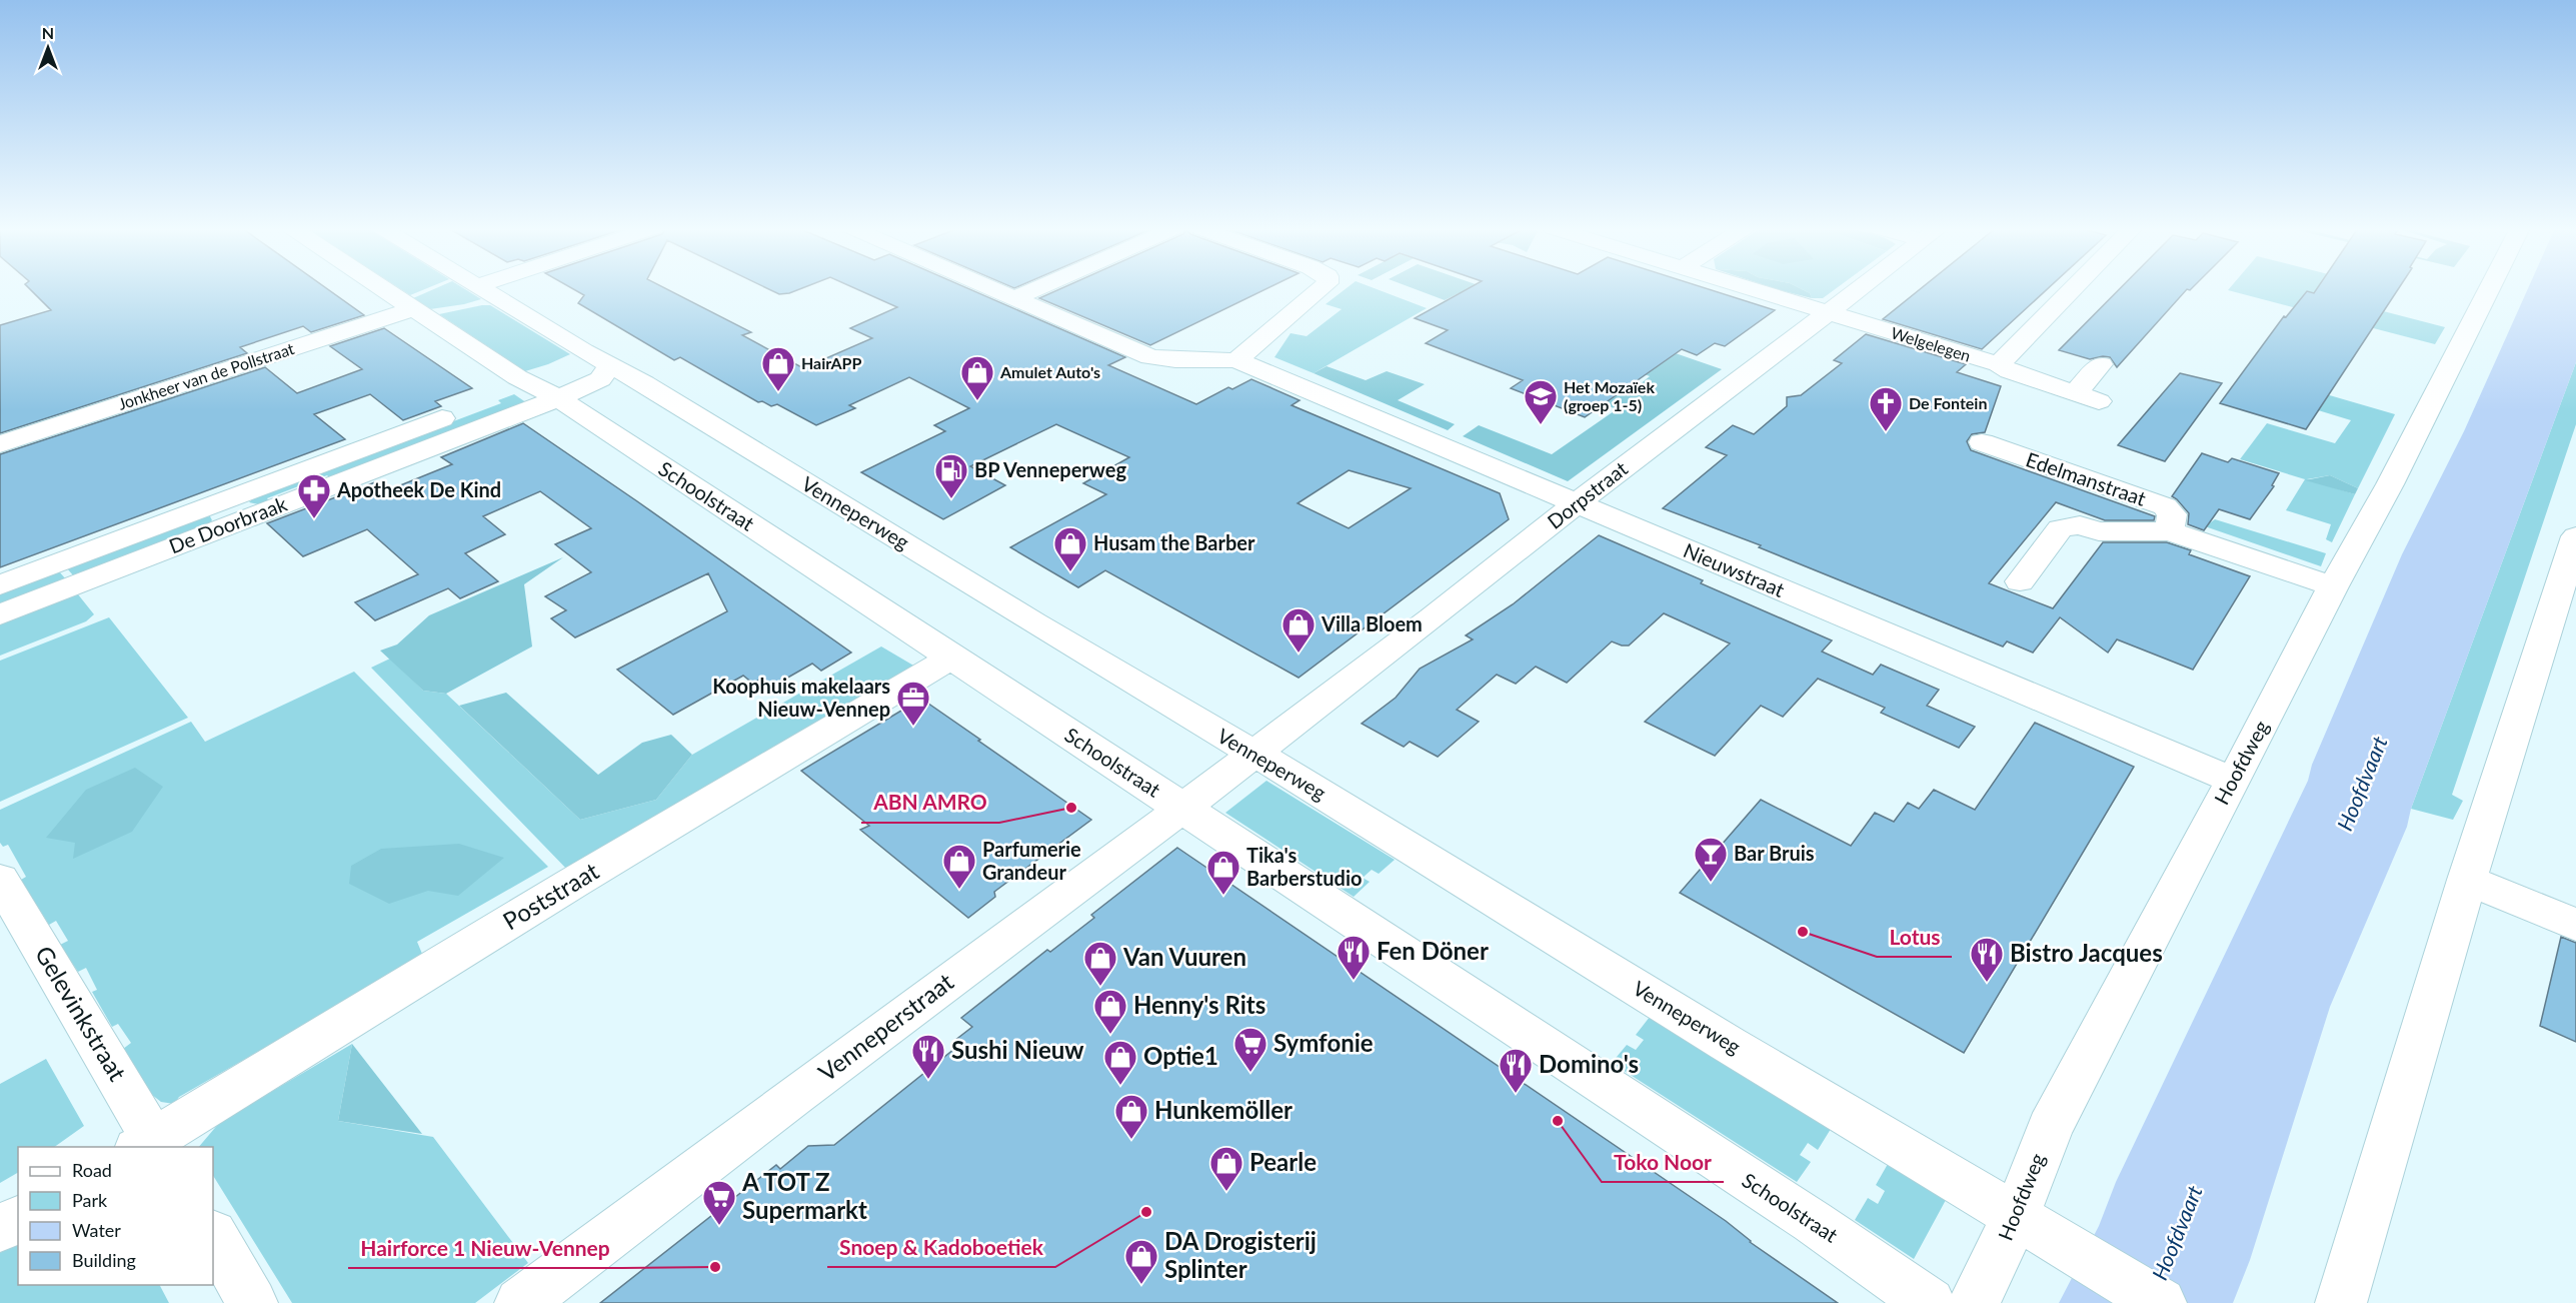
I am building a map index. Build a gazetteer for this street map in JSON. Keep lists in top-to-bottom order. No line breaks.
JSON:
{"streets":{"street":["Welgelegen","Jonkheer van de Pollstraat","Edelmanstraat","Dorpstraat","Schoolstraat","Venneperweg","De Doorbraak","Nieuwstraat","Hoofdweg","Poststraat","Gelevinkstraat","Venneperstraat"]},"crossings":[["Welgelegen","Dorpstraat"],["Jonkheer van de Pollstraat","Schoolstraat"],["Edelmanstraat","Hoofdweg"],["Dorpstraat","Venneperweg"],["Dorpstraat","Nieuwstraat"],["Dorpstraat","Venneperstraat"],["Schoolstraat","De Doorbraak"],["Schoolstraat","Poststraat"],["Schoolstraat","Venneperstraat"],["Venneperweg","Hoofdweg"],["Venneperweg","Venneperstraat"],["Nieuwstraat","Hoofdweg"],["Poststraat","Gelevinkstraat"]],"water":["Hoofdvaart"],"places":{"shop":["HairAPP","Amulet Auto's","Husam the Barber","Villa Bloem","Parfumerie Grandeur","Tika's Barberstudio","Van Vuuren","Henny's Rits","Optie1","Hunkemöller","Pearle","DA Drogisterij Splinter"],"school or university":["Het Mozaïek (groep 1-5)"],"church":["De Fontein"],"fuel station":["BP Venneperweg"],"pharmacy":["Apotheek De Kind"],"office":["Koophuis makelaars Nieuw-Vennep"],"other":["ABN AMRO","Lotus","Toko Noor","Snoep & Kadoboetiek","Hairforce 1 Nieuw-Vennep"],"bar":["Bar Bruis"],"restaurant":["Fen Döner","Bistro Jacques","Sushi Nieuw","Domino's"],"supermarket":["Symfonie","A TOT Z Supermarkt"]},"legend":["Road","Park","Water","Building"],"north":"top"}
